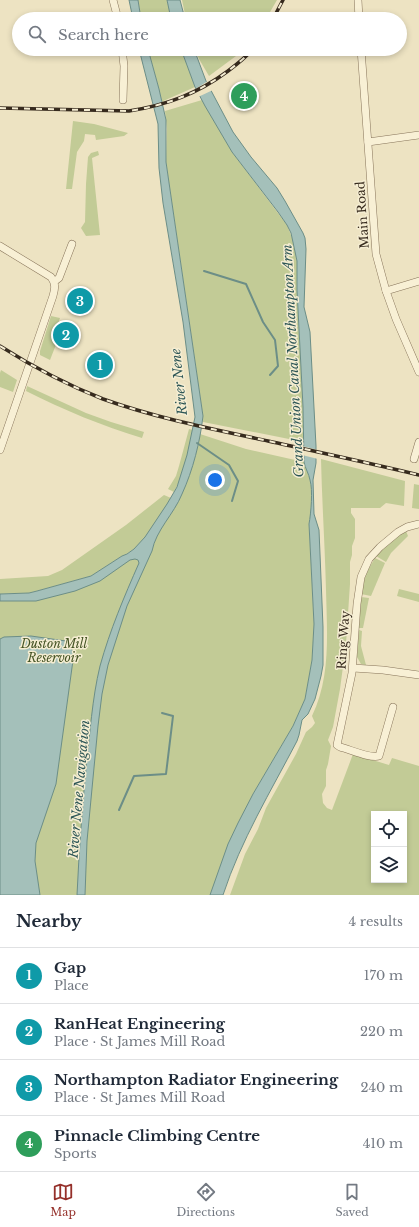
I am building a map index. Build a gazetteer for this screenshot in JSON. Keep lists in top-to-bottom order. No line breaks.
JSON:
{"streets":{"street":["Main Road","Ring Way"]},"water":["Grand Union Canal Northampton Arm","River Nene","River Nene Navigation"],"parks":["Duston Mill Reservoir"],"page":{"search":"Search here","pins":["4","3","2","1"],"heading":["Nearby","4 results"],"list":[{"mark":"1","name":"Gap","note":"Place","value":"170 m"},{"mark":"2","name":"RanHeat Engineering","note":"Place · St James Mill Road","value":"220 m"},{"mark":"3","name":"Northampton Radiator Engineering","note":"Place · St James Mill Road","value":"240 m"},{"mark":"4","name":"Pinnacle Climbing Centre","note":"Sports","value":"410 m"}],"nav":["Map","Directions","Saved"]}}
